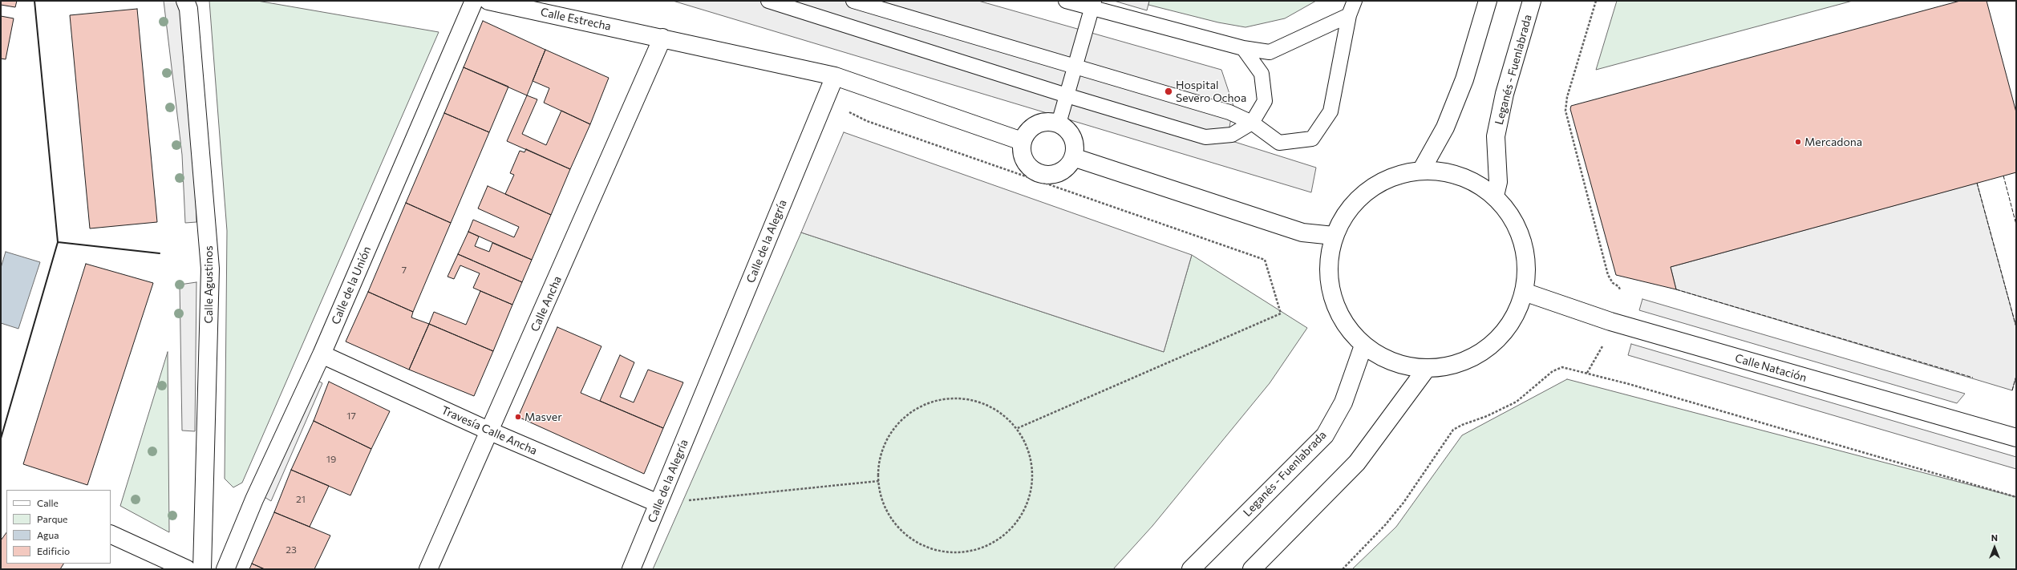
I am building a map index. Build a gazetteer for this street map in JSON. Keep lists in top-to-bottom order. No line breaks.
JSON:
{"streets":{"main road":["Calle Estrecha","Leganés - Fuenlabrada","Calle de la Alegría","Calle Agustinos","Calle de la Unión","Calle Ancha","Calle Natación","Travesía Calle Ancha"]},"crossings":[["Calle Estrecha","Calle Ancha"],["Calle de la Alegría","Travesía Calle Ancha"],["Calle de la Unión","Travesía Calle Ancha"],["Calle Ancha","Travesía Calle Ancha"]],"places":["Hospital Severo Ochoa","Mercadona","Masver"],"house_numbers":["7","17","19","21","23"],"legend":["Calle","Parque","Agua","Edificio"],"north":"top"}
